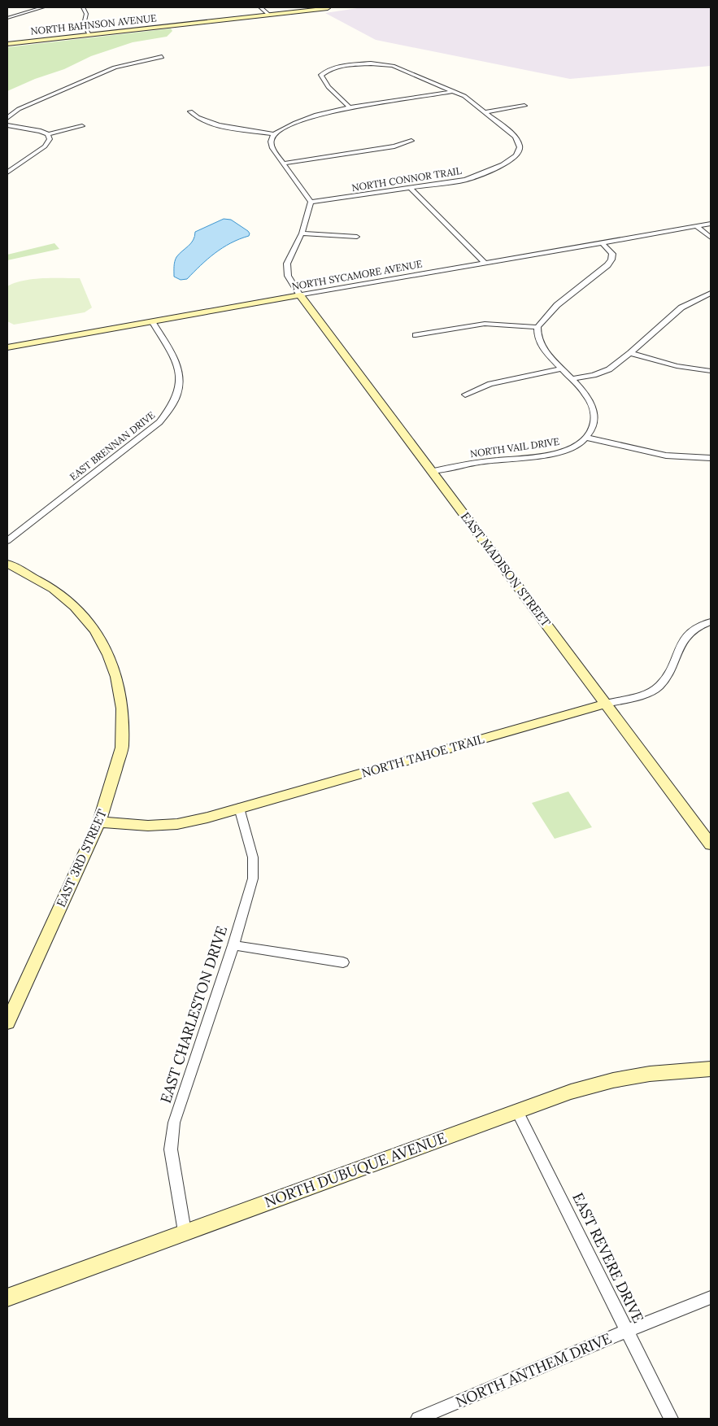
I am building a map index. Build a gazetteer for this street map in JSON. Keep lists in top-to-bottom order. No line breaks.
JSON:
{"streets":{"street":["NORTH BAHNSON AVENUE","NORTH CONNOR TRAIL","NORTH SYCAMORE AVENUE","EAST BRENNAN DRIVE","NORTH VAIL DRIVE","EAST MADISON STREET","NORTH TAHOE TRAIL","EAST 3RD STREET","EAST CHARLESTON DRIVE","NORTH DUBUQUE AVENUE","EAST REVERE DRIVE","NORTH ANTHEM DRIVE"]},"crossings":[["NORTH SYCAMORE AVENUE","EAST BRENNAN DRIVE"],["NORTH SYCAMORE AVENUE","EAST MADISON STREET"],["NORTH VAIL DRIVE","EAST MADISON STREET"],["EAST MADISON STREET","NORTH TAHOE TRAIL"],["NORTH TAHOE TRAIL","EAST 3RD STREET"],["NORTH TAHOE TRAIL","EAST CHARLESTON DRIVE"],["EAST CHARLESTON DRIVE","NORTH DUBUQUE AVENUE"],["NORTH DUBUQUE AVENUE","EAST REVERE DRIVE"],["EAST REVERE DRIVE","NORTH ANTHEM DRIVE"]]}
